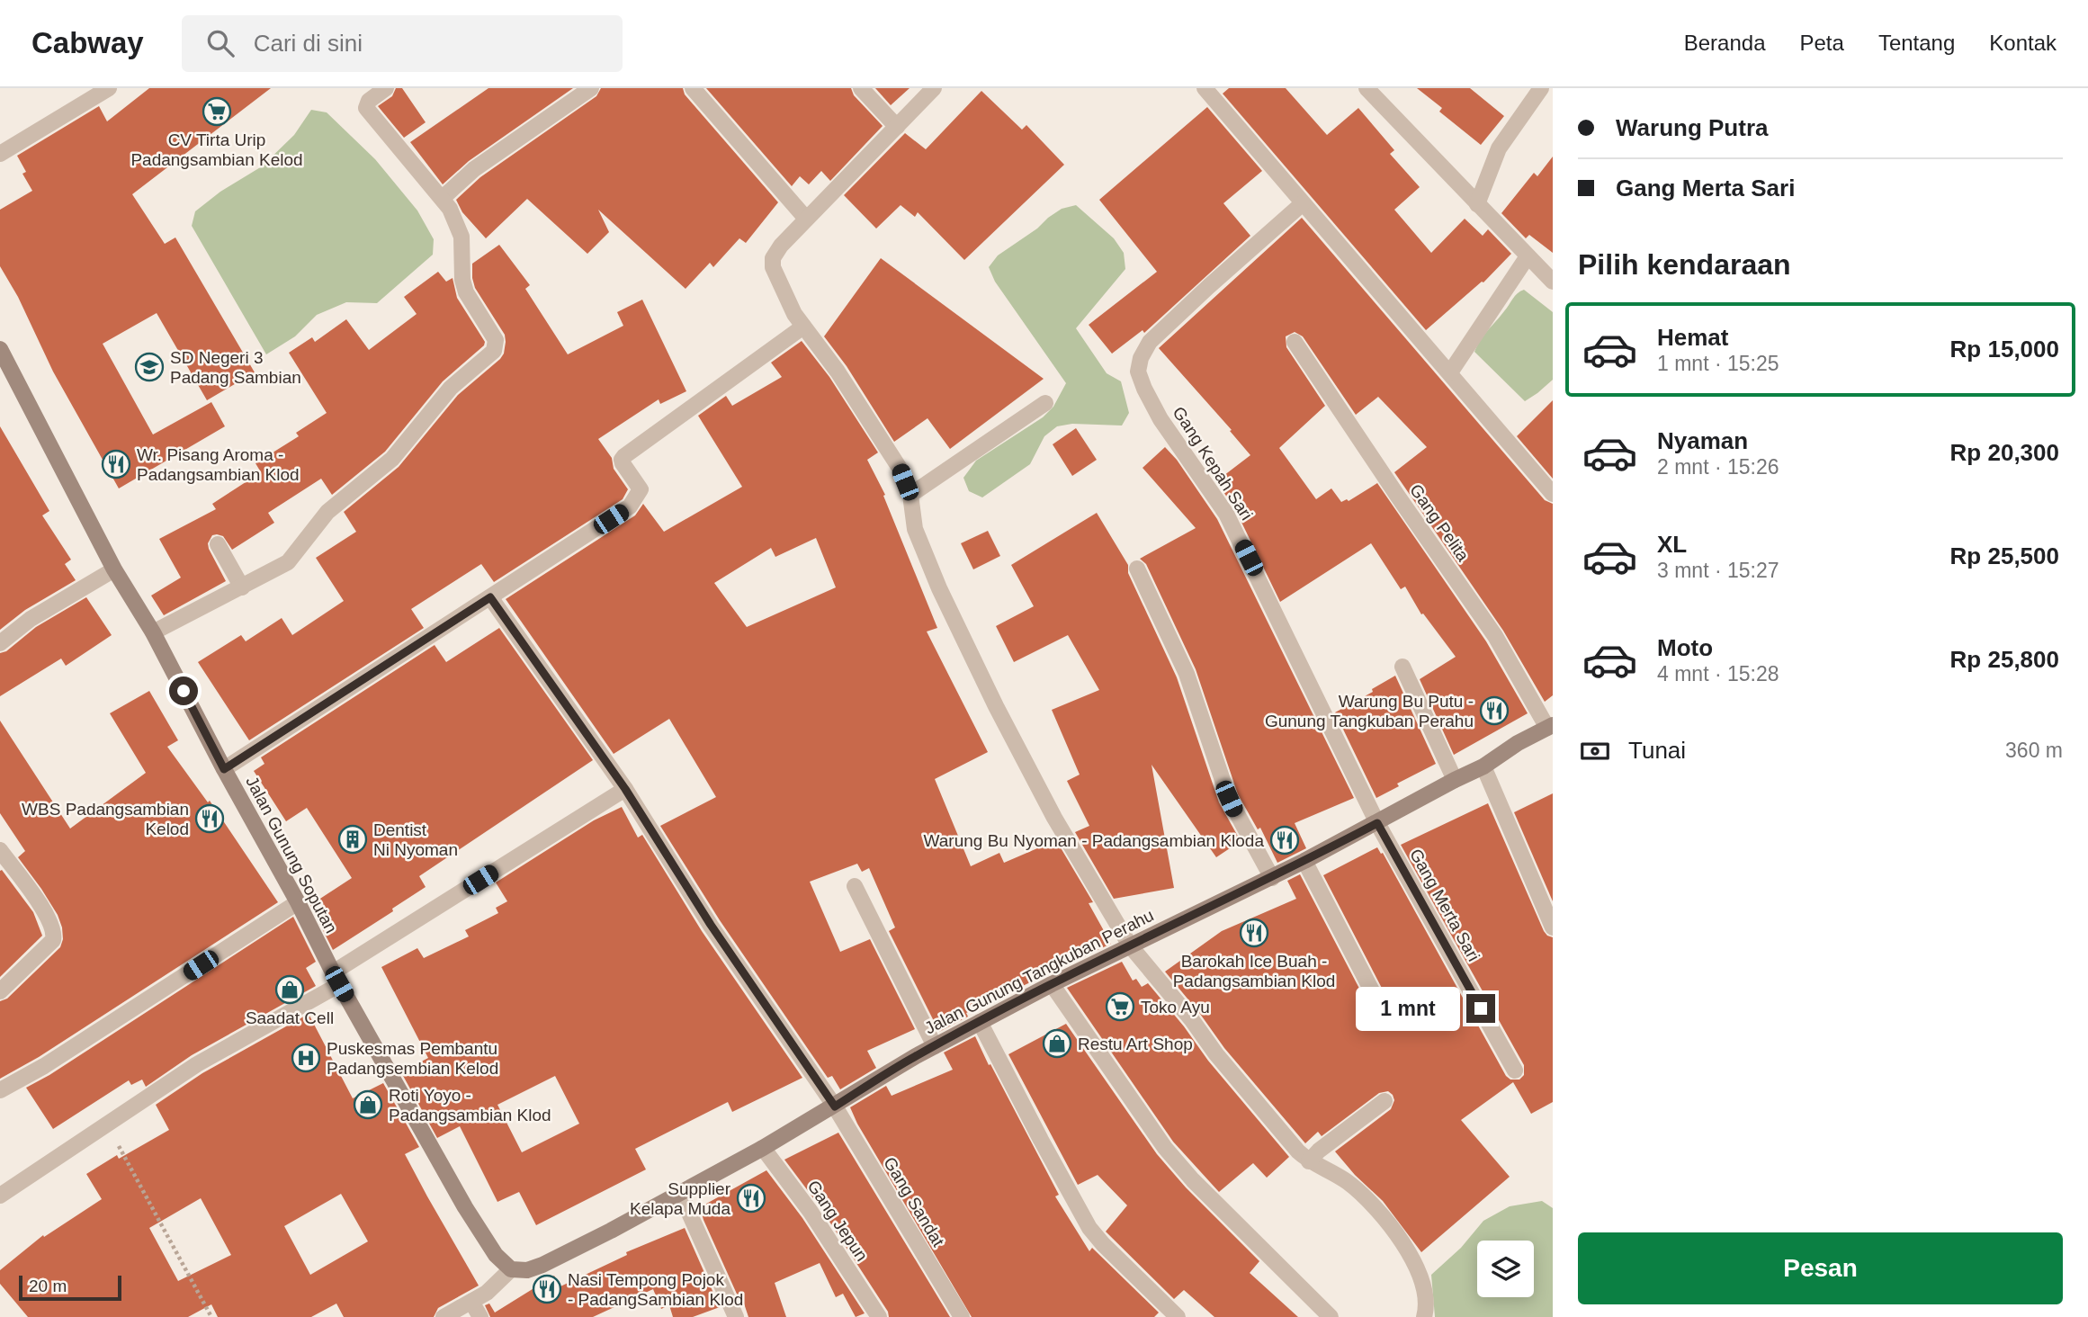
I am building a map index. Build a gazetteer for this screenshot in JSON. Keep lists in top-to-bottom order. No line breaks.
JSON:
{"streets":{"street":["Gang Kepah Sari","Gang Pelita","Jalan Gunung Soputan","Gang Merta Sari","Jalan Gunung Tangkuban Perahu","Gang Sandat","Gang Jepun"]},"crossings":[["Gang Kepah Sari","Gang Merta Sari"],["Gang Kepah Sari","Jalan Gunung Tangkuban Perahu"],["Gang Pelita","Jalan Gunung Tangkuban Perahu"],["Jalan Gunung Soputan","Jalan Gunung Tangkuban Perahu"],["Gang Merta Sari","Jalan Gunung Tangkuban Perahu"],["Jalan Gunung Tangkuban Perahu","Gang Sandat"],["Jalan Gunung Tangkuban Perahu","Gang Jepun"]],"places":{"supermarket":["CV Tirta Urip Padangsambian Kelod","Toko Ayu"],"school or university":["SD Negeri 3 Padang Sambian"],"restaurant":["Wr. Pisang Aroma - Padangsambian Klod","Warung Bu Putu - Gunung Tangkuban Perahu","WBS Padangsambian Kelod","Warung Bu Nyoman - Padangsambian Kloda","Barokah Ice Buah - Padangsambian Klod","Supplier Kelapa Muda","Nasi Tempong Pojok - PadangSambian Klod"],"building":["Dentist Ni Nyoman"],"shop":["Saadat Cell","Restu Art Shop","Roti Yoyo - Padangsambian Klod"],"hospital":["Puskesmas Pembantu Padangsembian Kelod"]},"scale_bar":"20 m","page":{"header":"Cabway","search":"Cari di sini","nav":["Beranda","Peta","Tentang","Kontak"],"banner":["Warung Putra","Gang Merta Sari"],"heading":"Pilih kendaraan","list":[{"name":"Hemat","note":"1 mnt · 15:25","value":"Rp 15,000"},{"name":"Nyaman","note":"2 mnt · 15:26","value":"Rp 20,300"},{"name":"XL","note":"3 mnt · 15:27","value":"Rp 25,500"},{"name":"Moto","note":"4 mnt · 15:28","value":"Rp 25,800"}],"pay":["Tunai","360 m"],"bubble":"1 mnt","buttons":"Pesan","scale":"20 m"}}
